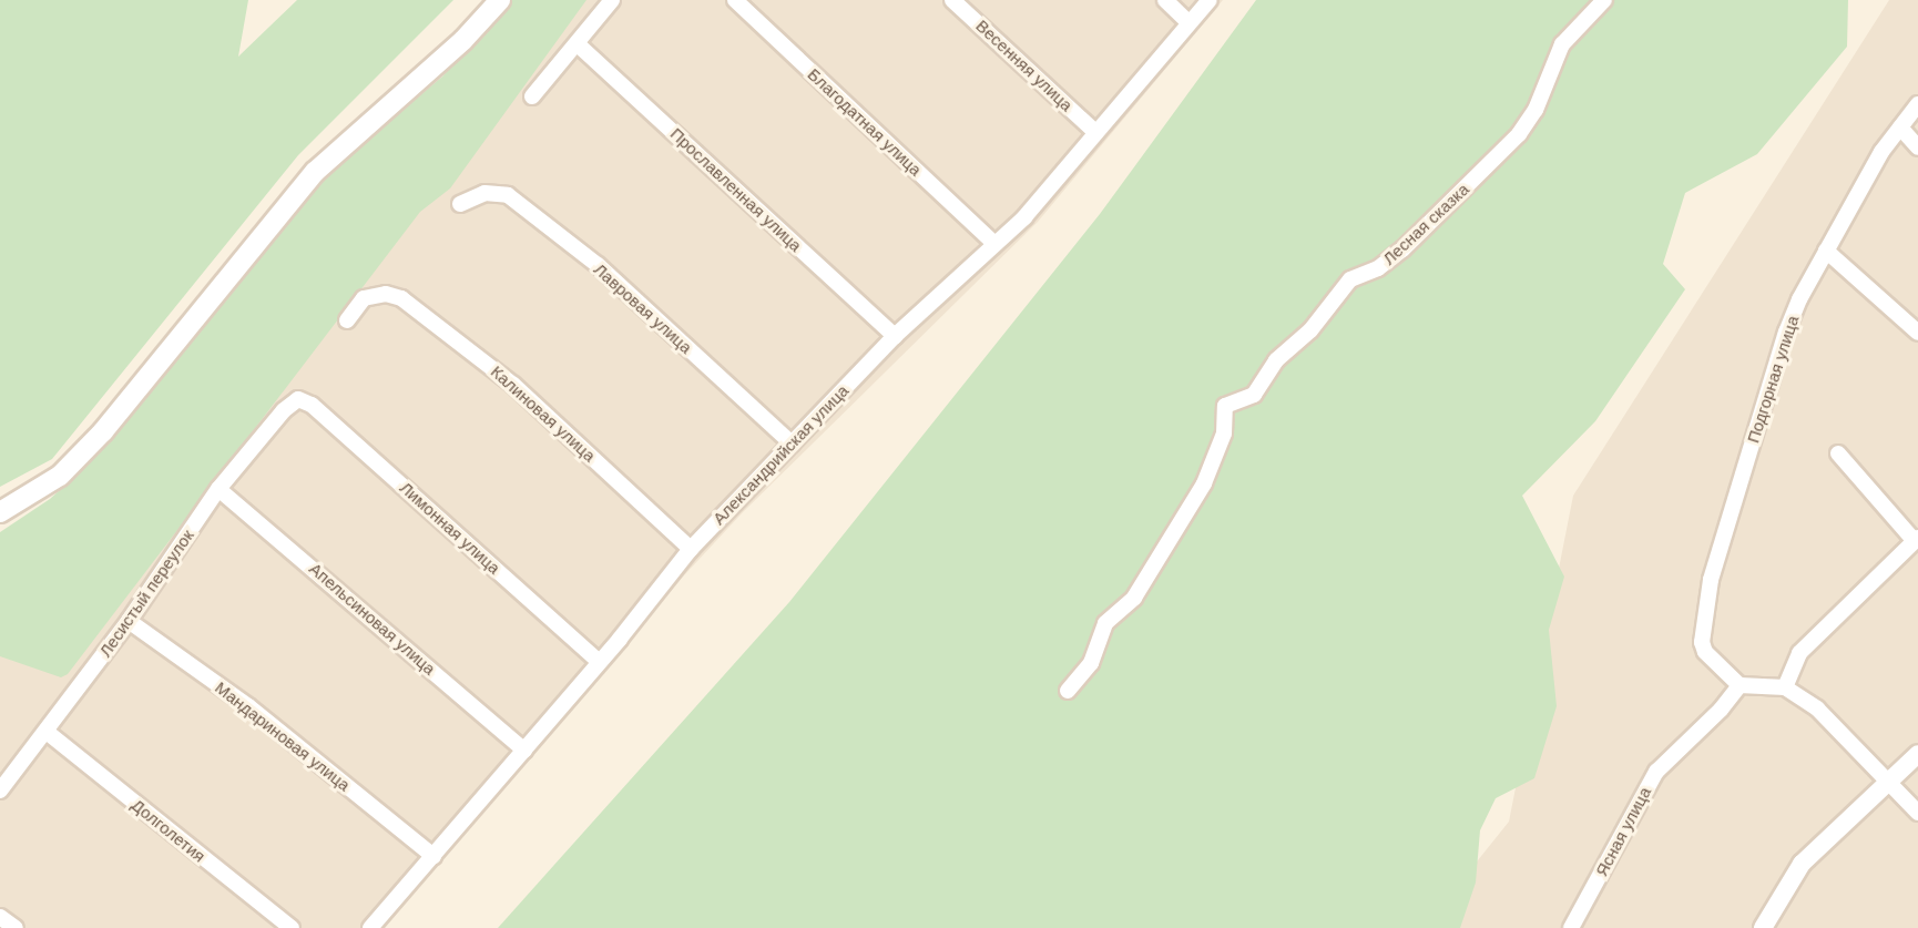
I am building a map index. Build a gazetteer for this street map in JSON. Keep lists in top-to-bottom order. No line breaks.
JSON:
{"streets":{"street":["Весенняя улица","Благодатная улица","Прославленная улица","Лесная сказка","Лавровая улица","Подгорная улица","Калиновая улица","Александрийская улица","Лимонная улица","Лесистый переулок","Апельсиновая улица","Мандариновая улица","Долголетия","Ясная улица"]},"crossings":[["Весенняя улица","Александрийская улица"],["Благодатная улица","Александрийская улица"],["Прославленная улица","Александрийская улица"],["Лавровая улица","Александрийская улица"],["Подгорная улица","Ясная улица"],["Калиновая улица","Александрийская улица"],["Александрийская улица","Лимонная улица"],["Александрийская улица","Апельсиновая улица"],["Александрийская улица","Мандариновая улица"],["Лимонная улица","Лесистый переулок"],["Лесистый переулок","Апельсиновая улица"],["Лесистый переулок","Мандариновая улица"],["Лесистый переулок","Долголетия"]]}
